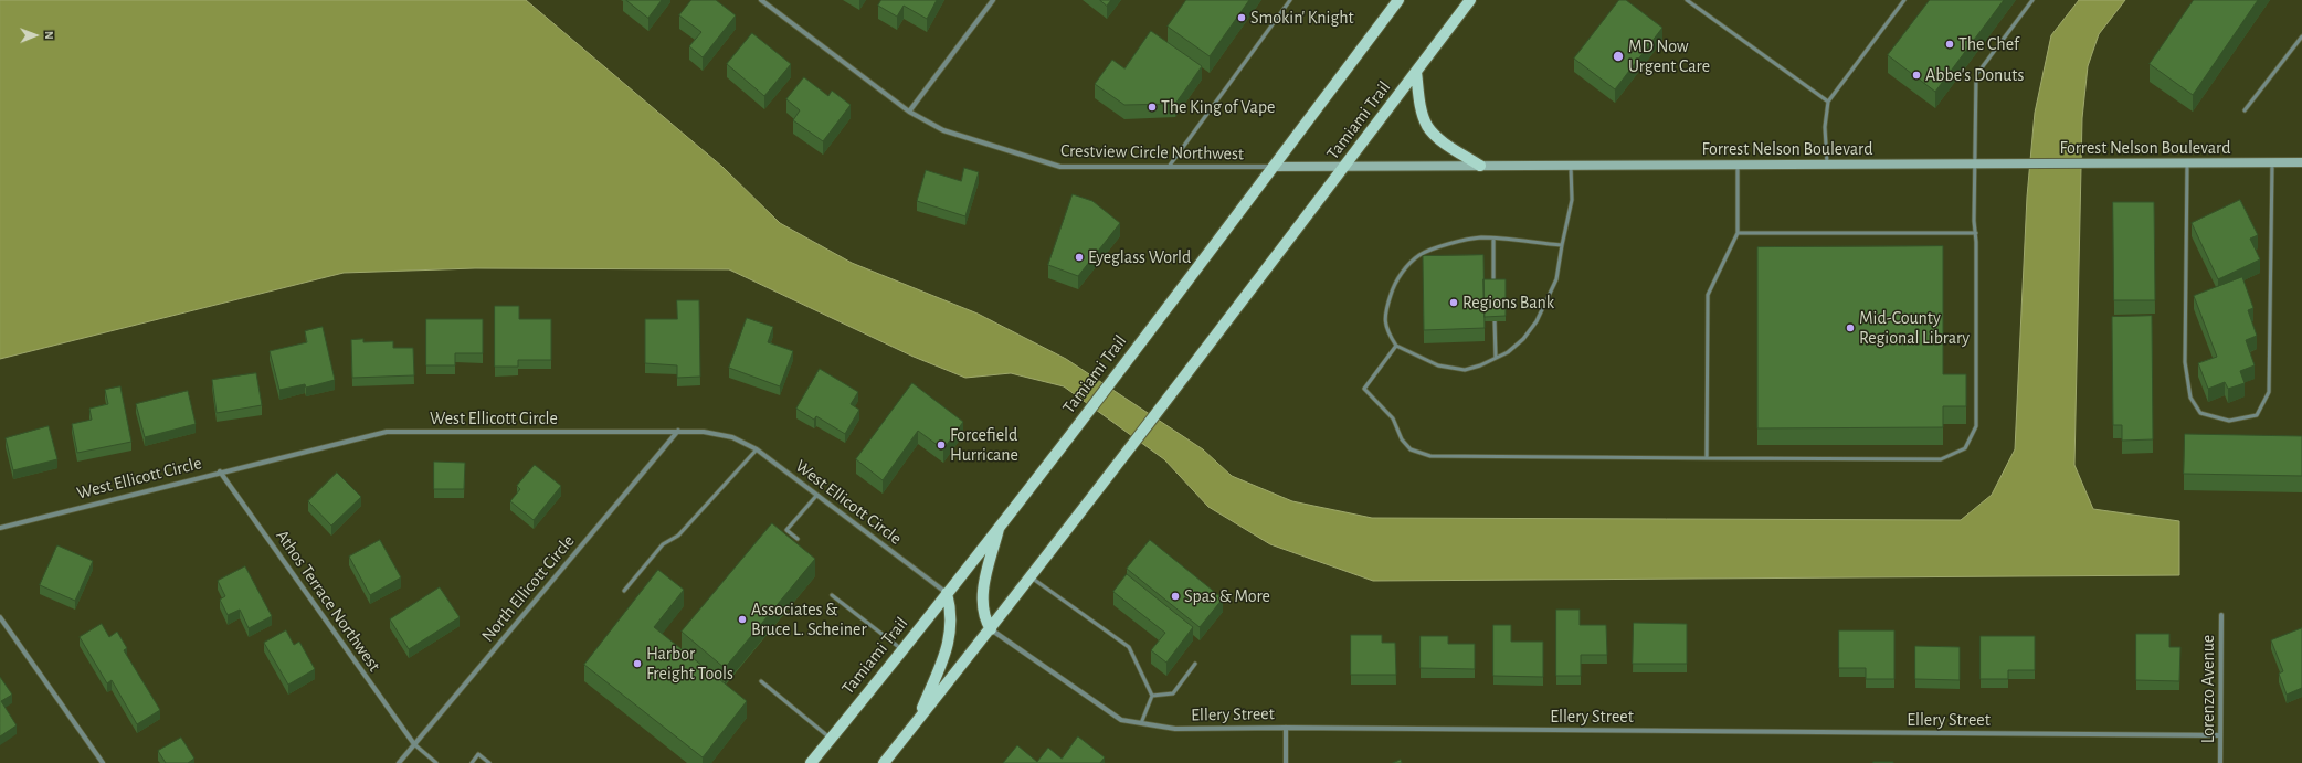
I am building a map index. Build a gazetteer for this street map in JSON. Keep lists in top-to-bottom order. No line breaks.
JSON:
{"streets":{"main road":["Tamiami Trail"],"street":["Forrest Nelson Boulevard","Crestview Circle Northwest","West Ellicott Circle","North Ellicott Circle","Athos Terrace Northwest","Lorenzo Avenue","Ellery Street"]},"crossings":[["Tamiami Trail","Forrest Nelson Boulevard"],["Tamiami Trail","Crestview Circle Northwest"],["Tamiami Trail","West Ellicott Circle"],["Tamiami Trail","Ellery Street"],["Forrest Nelson Boulevard","Crestview Circle Northwest"],["West Ellicott Circle","North Ellicott Circle"],["West Ellicott Circle","Athos Terrace Northwest"],["North Ellicott Circle","Athos Terrace Northwest"],["Lorenzo Avenue","Ellery Street"]],"places":["Smokin' Knight","The Chef","MD Now Urgent Care","Abbe's Donuts","The King of Vape","Eyeglass World","Regions Bank","Mid-County Regional Library","Forcefield Hurricane","Spas & More","Associates & Bruce L. Scheiner","Harbor Freight Tools"],"north":"right"}
